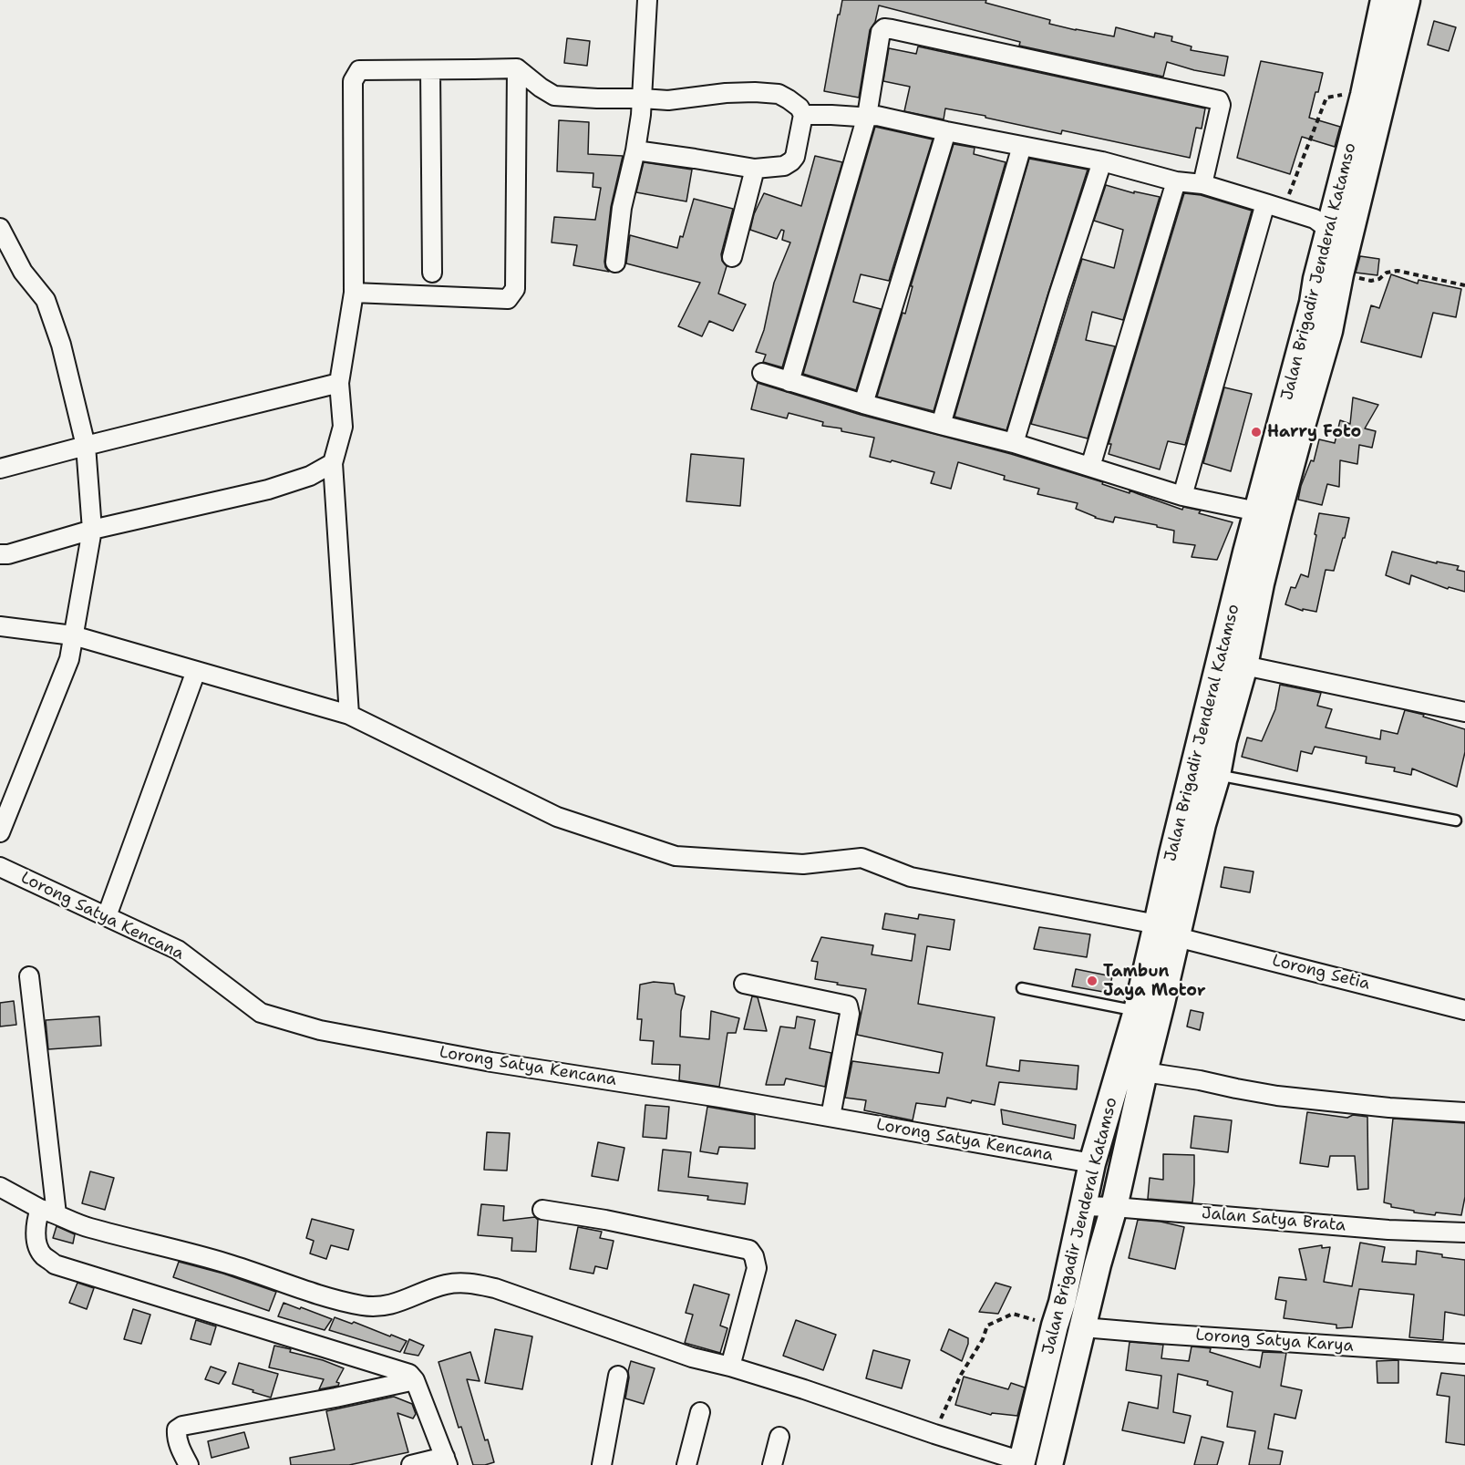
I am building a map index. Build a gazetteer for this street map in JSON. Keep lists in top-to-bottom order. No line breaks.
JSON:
{"streets":{"main road":["Jalan Brigadir Jenderal Katamso"],"street":["Lorong Satya Kencana","Lorong Setia","Jalan Satya Brata","Lorong Satya Karya"]},"crossings":[["Jalan Brigadir Jenderal Katamso","Lorong Satya Kencana"],["Jalan Brigadir Jenderal Katamso","Lorong Setia"],["Jalan Brigadir Jenderal Katamso","Jalan Satya Brata"],["Jalan Brigadir Jenderal Katamso","Lorong Satya Karya"]],"places":["Harry Foto","Tambun Jaya Motor"]}
